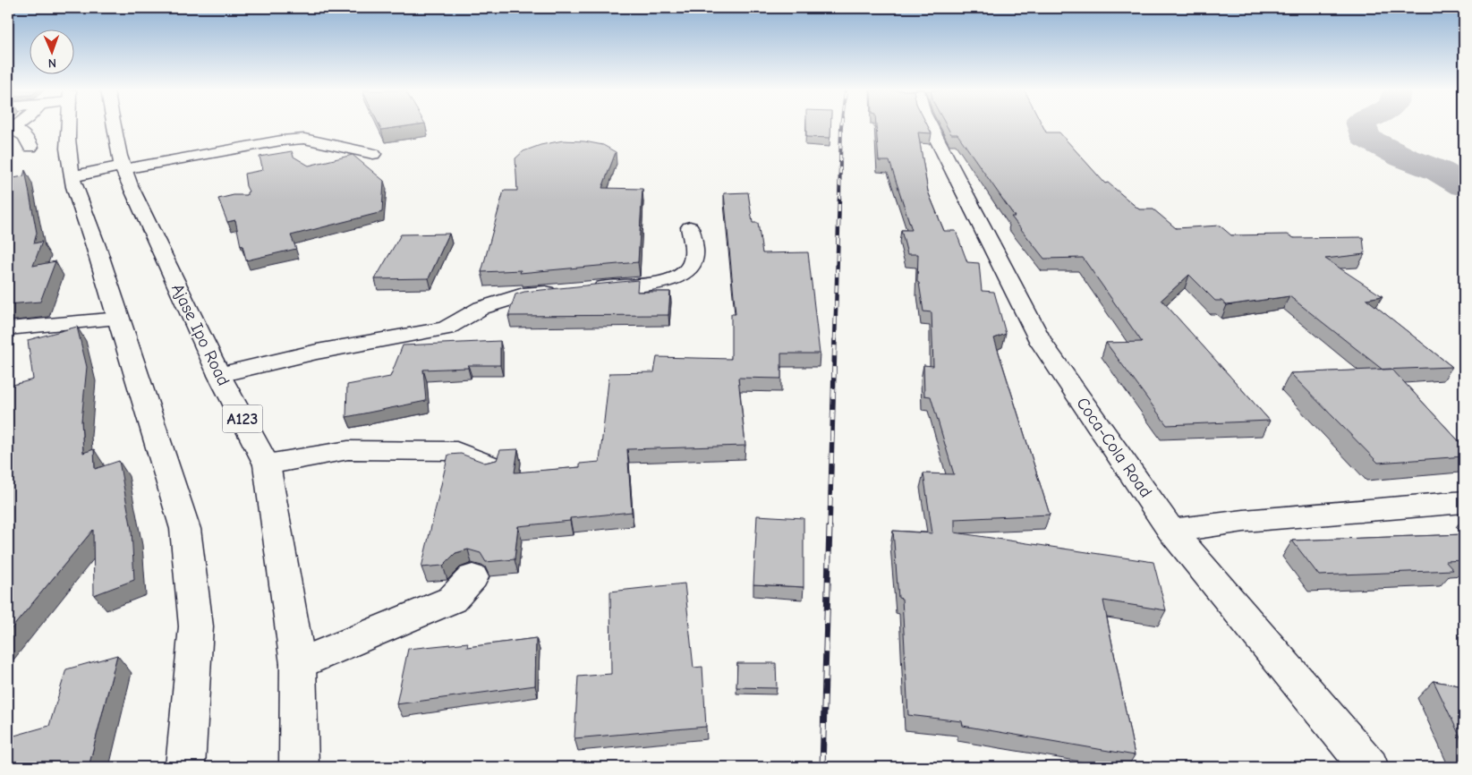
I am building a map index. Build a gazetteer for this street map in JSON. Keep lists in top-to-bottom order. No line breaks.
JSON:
{"streets":{"main road":["Ajase Ipo Road","A123","Coca-Cola Road"]},"north":"bottom"}
